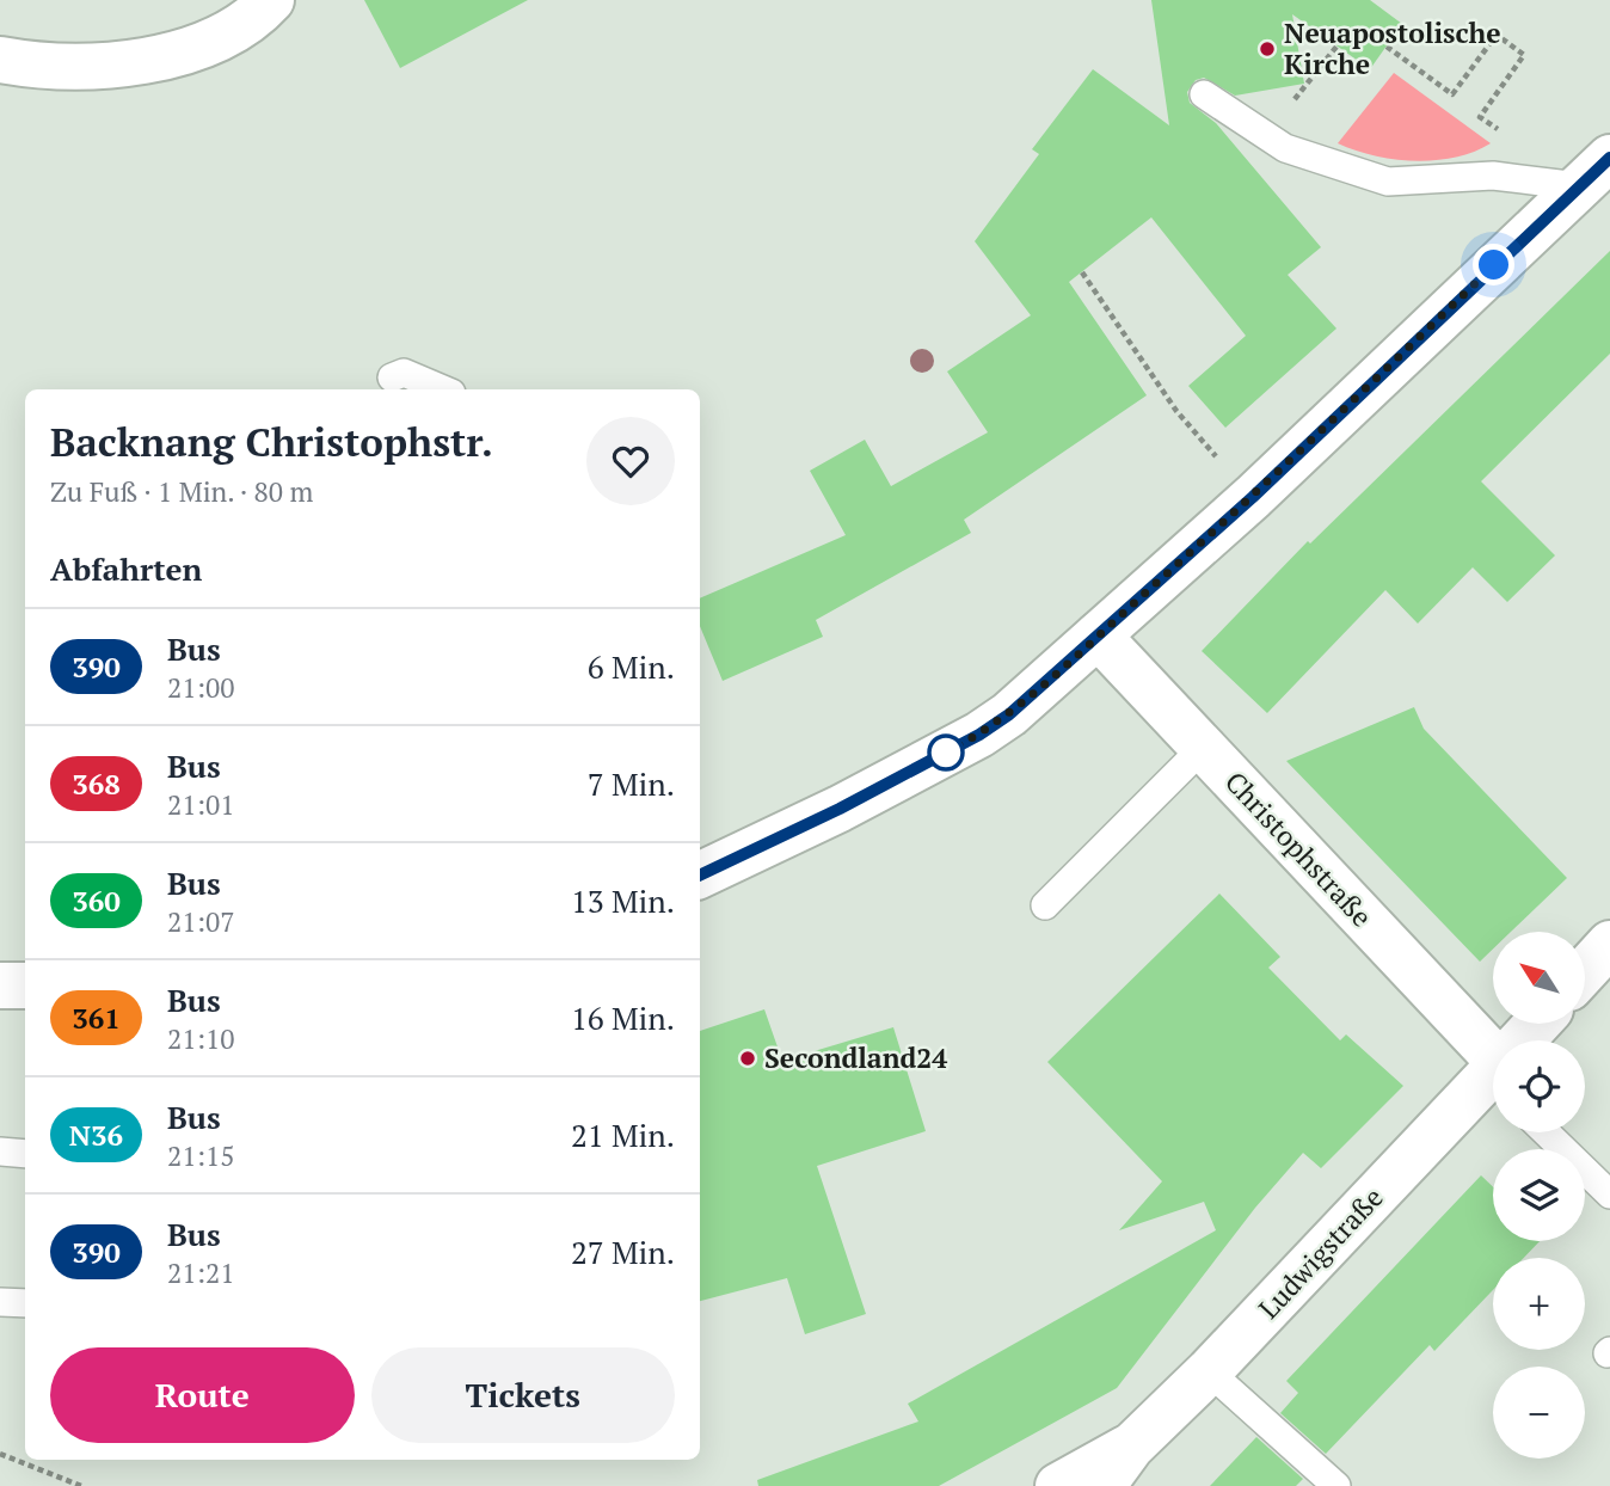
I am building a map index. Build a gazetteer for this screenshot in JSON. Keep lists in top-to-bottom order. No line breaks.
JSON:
{"streets":{"street":["Christophstraße","Ludwigstraße"]},"places":["Neuapostolische Kirche","Secondland24"],"lines":["bus line 390"],"north":"top left","page":{"heading":[["Backnang Christophstr.","Zu Fuß · 1 Min. · 80 m"],"Abfahrten"],"list":[{"mark":"390","name":"Bus","note":"21:00","value":"6 Min."},{"mark":"368","name":"Bus","note":"21:01","value":"7 Min."},{"mark":"360","name":"Bus","note":"21:07","value":"13 Min."},{"mark":"361","name":"Bus","note":"21:10","value":"16 Min."},{"mark":"N36","name":"Bus","note":"21:15","value":"21 Min."},{"mark":"390","name":"Bus","note":"21:21","value":"27 Min."}],"map_buttons":["+","−"],"buttons":["Route","Tickets"]}}
